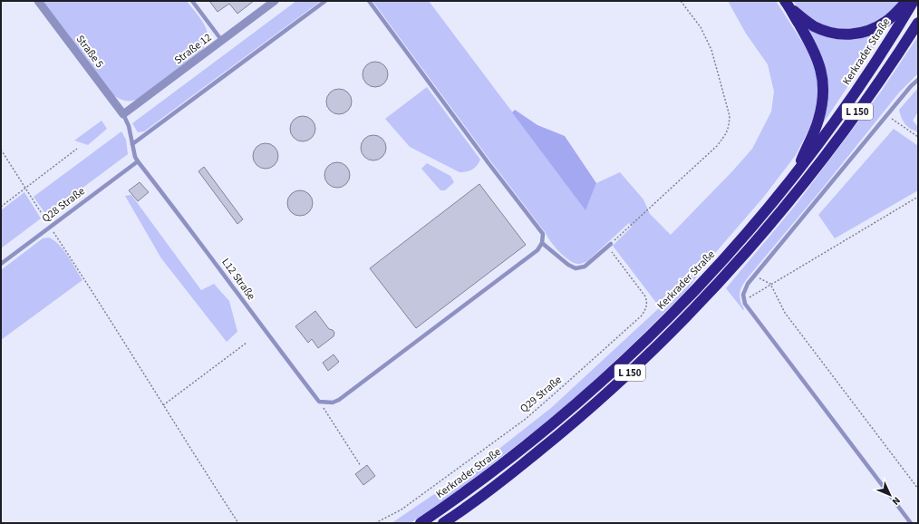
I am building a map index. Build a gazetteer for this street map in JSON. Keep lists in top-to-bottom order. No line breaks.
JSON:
{"streets":{"highway":["Kerkrader Straße","L 150"],"street":["Straße 12","Straße 5"],"lane":["Q28 Straße","L12 Straße"],"path":["Q29 Straße"]},"crossings":[["Straße 12","Straße 5"],["Kerkrader Straße","L 150"],["Q28 Straße","L12 Straße"]],"north":"bottom right"}
